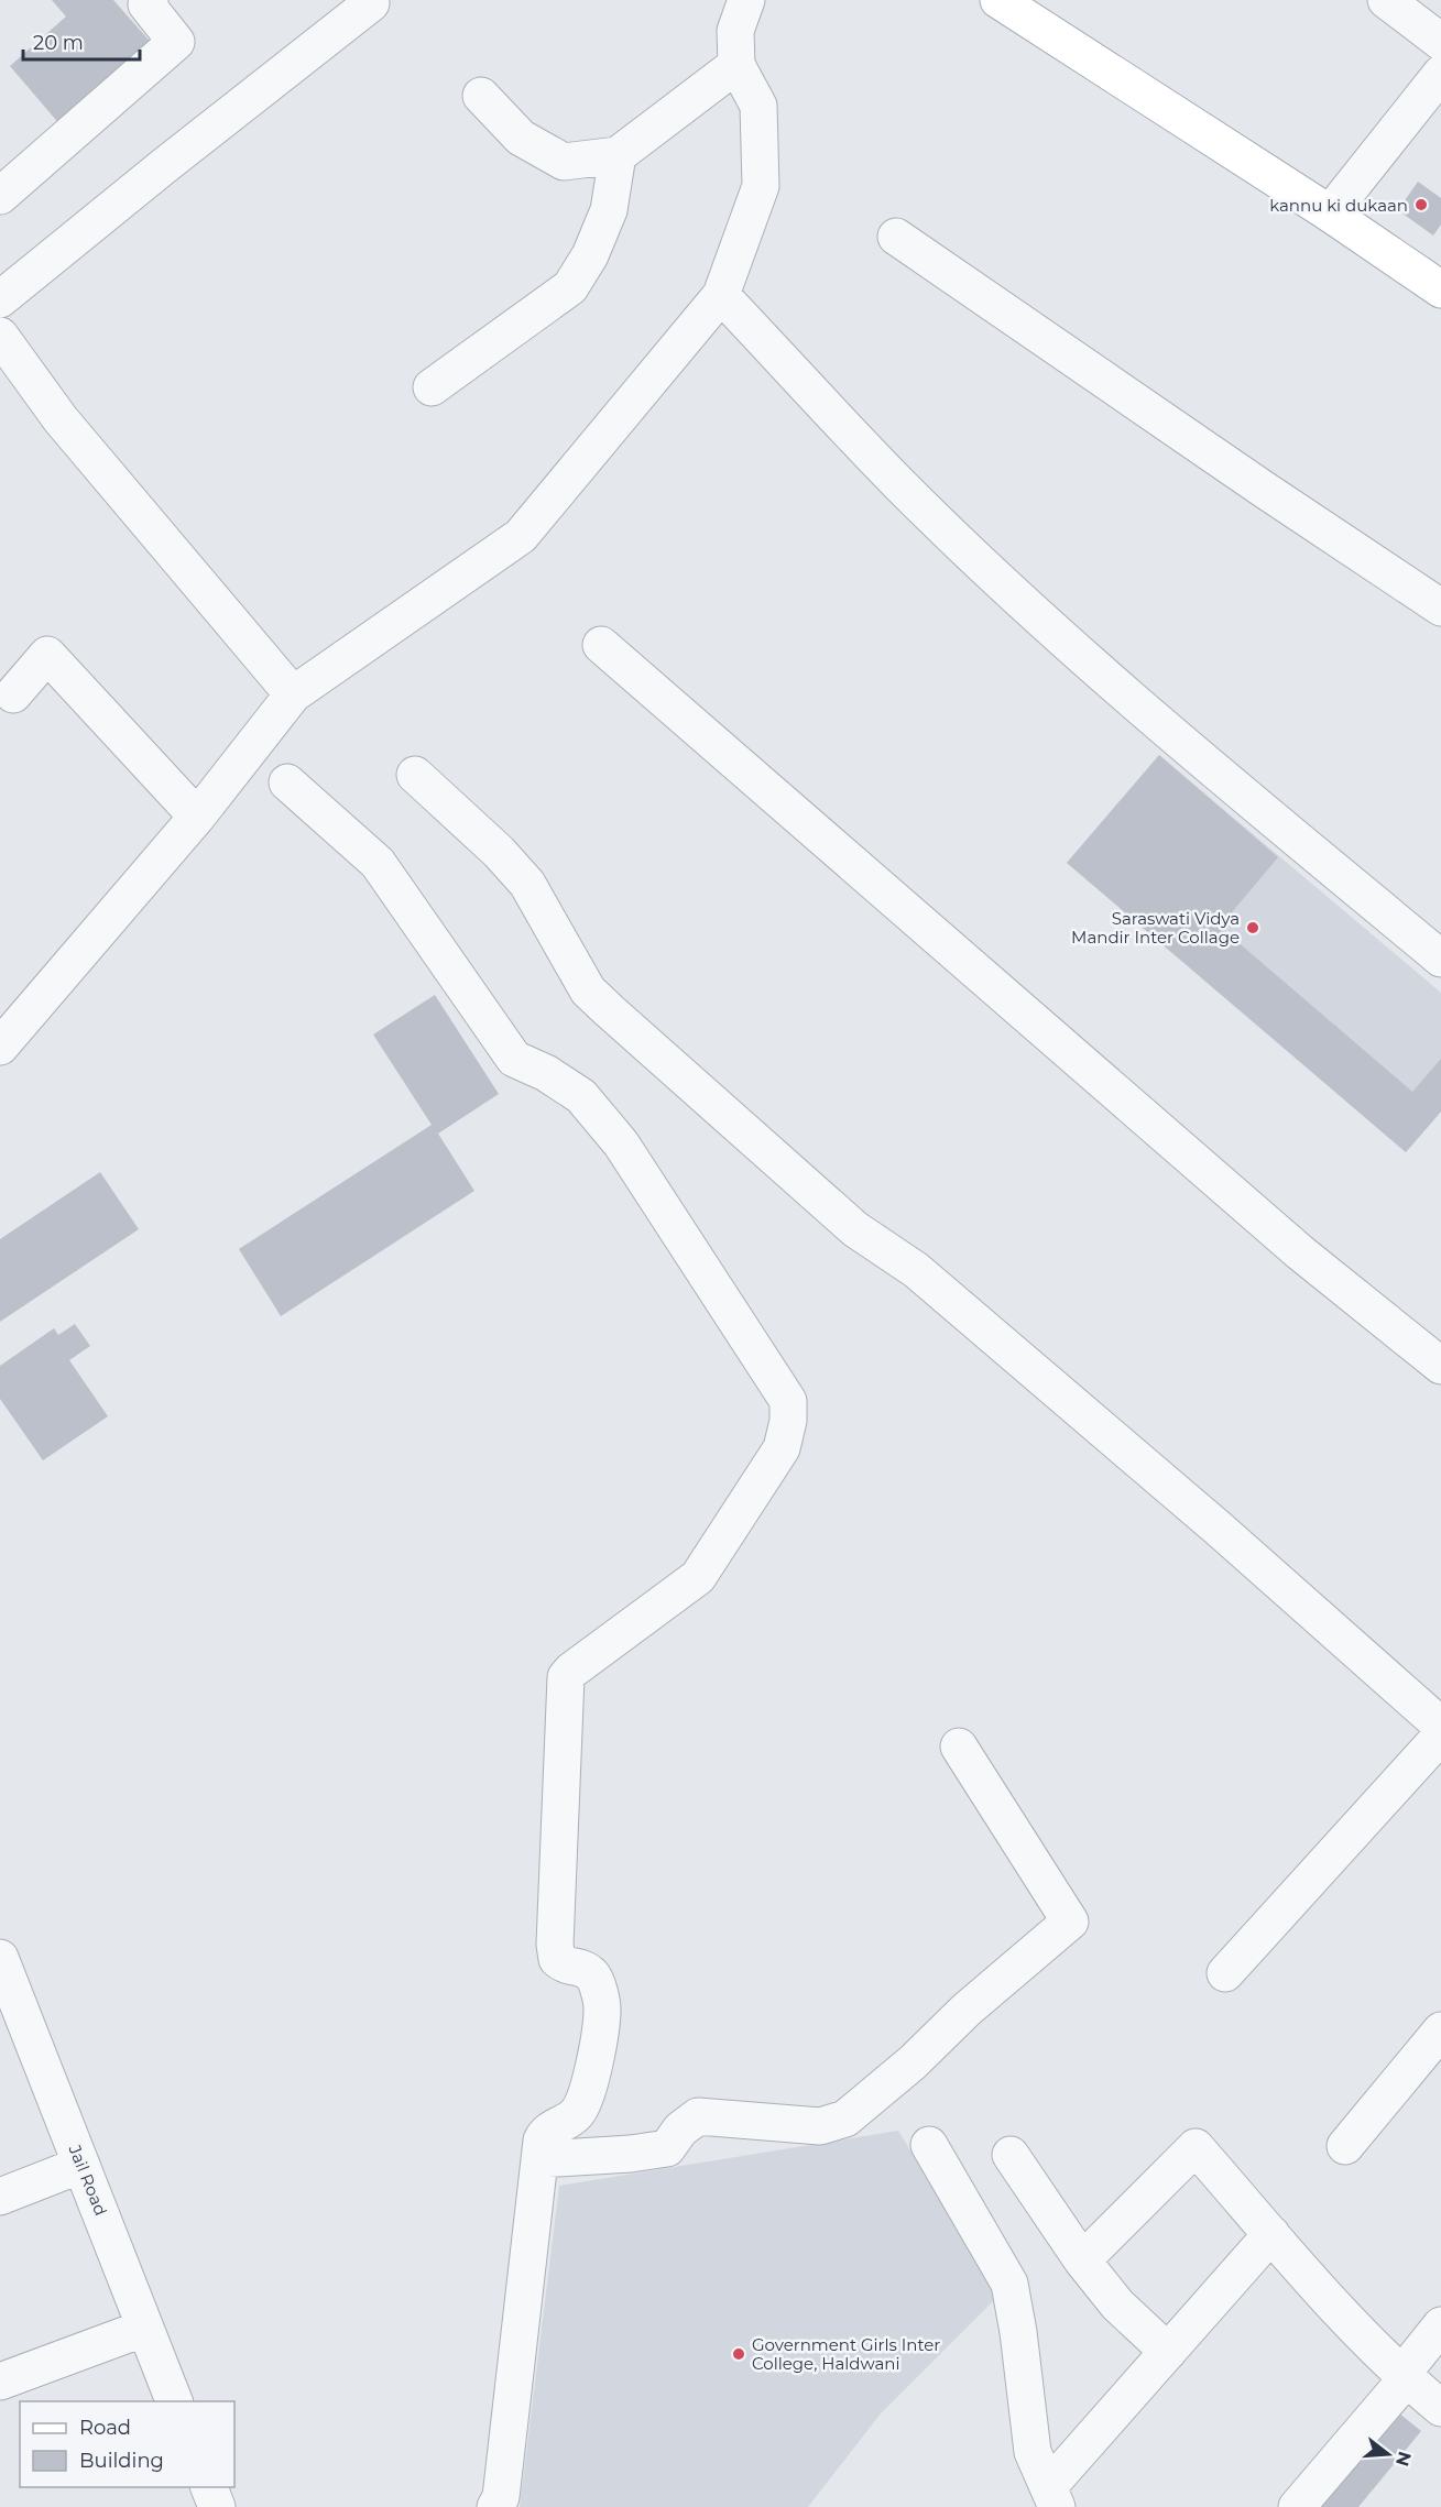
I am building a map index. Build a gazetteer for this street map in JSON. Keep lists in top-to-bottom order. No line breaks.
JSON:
{"streets":{"street":["Jail Road"]},"places":["kannu ki dukaan","Saraswati Vidya Mandir Inter Collage","Government Girls Inter College, Haldwani"],"legend":["Road","Building"],"scale_bar":"20 m","north":"right"}
